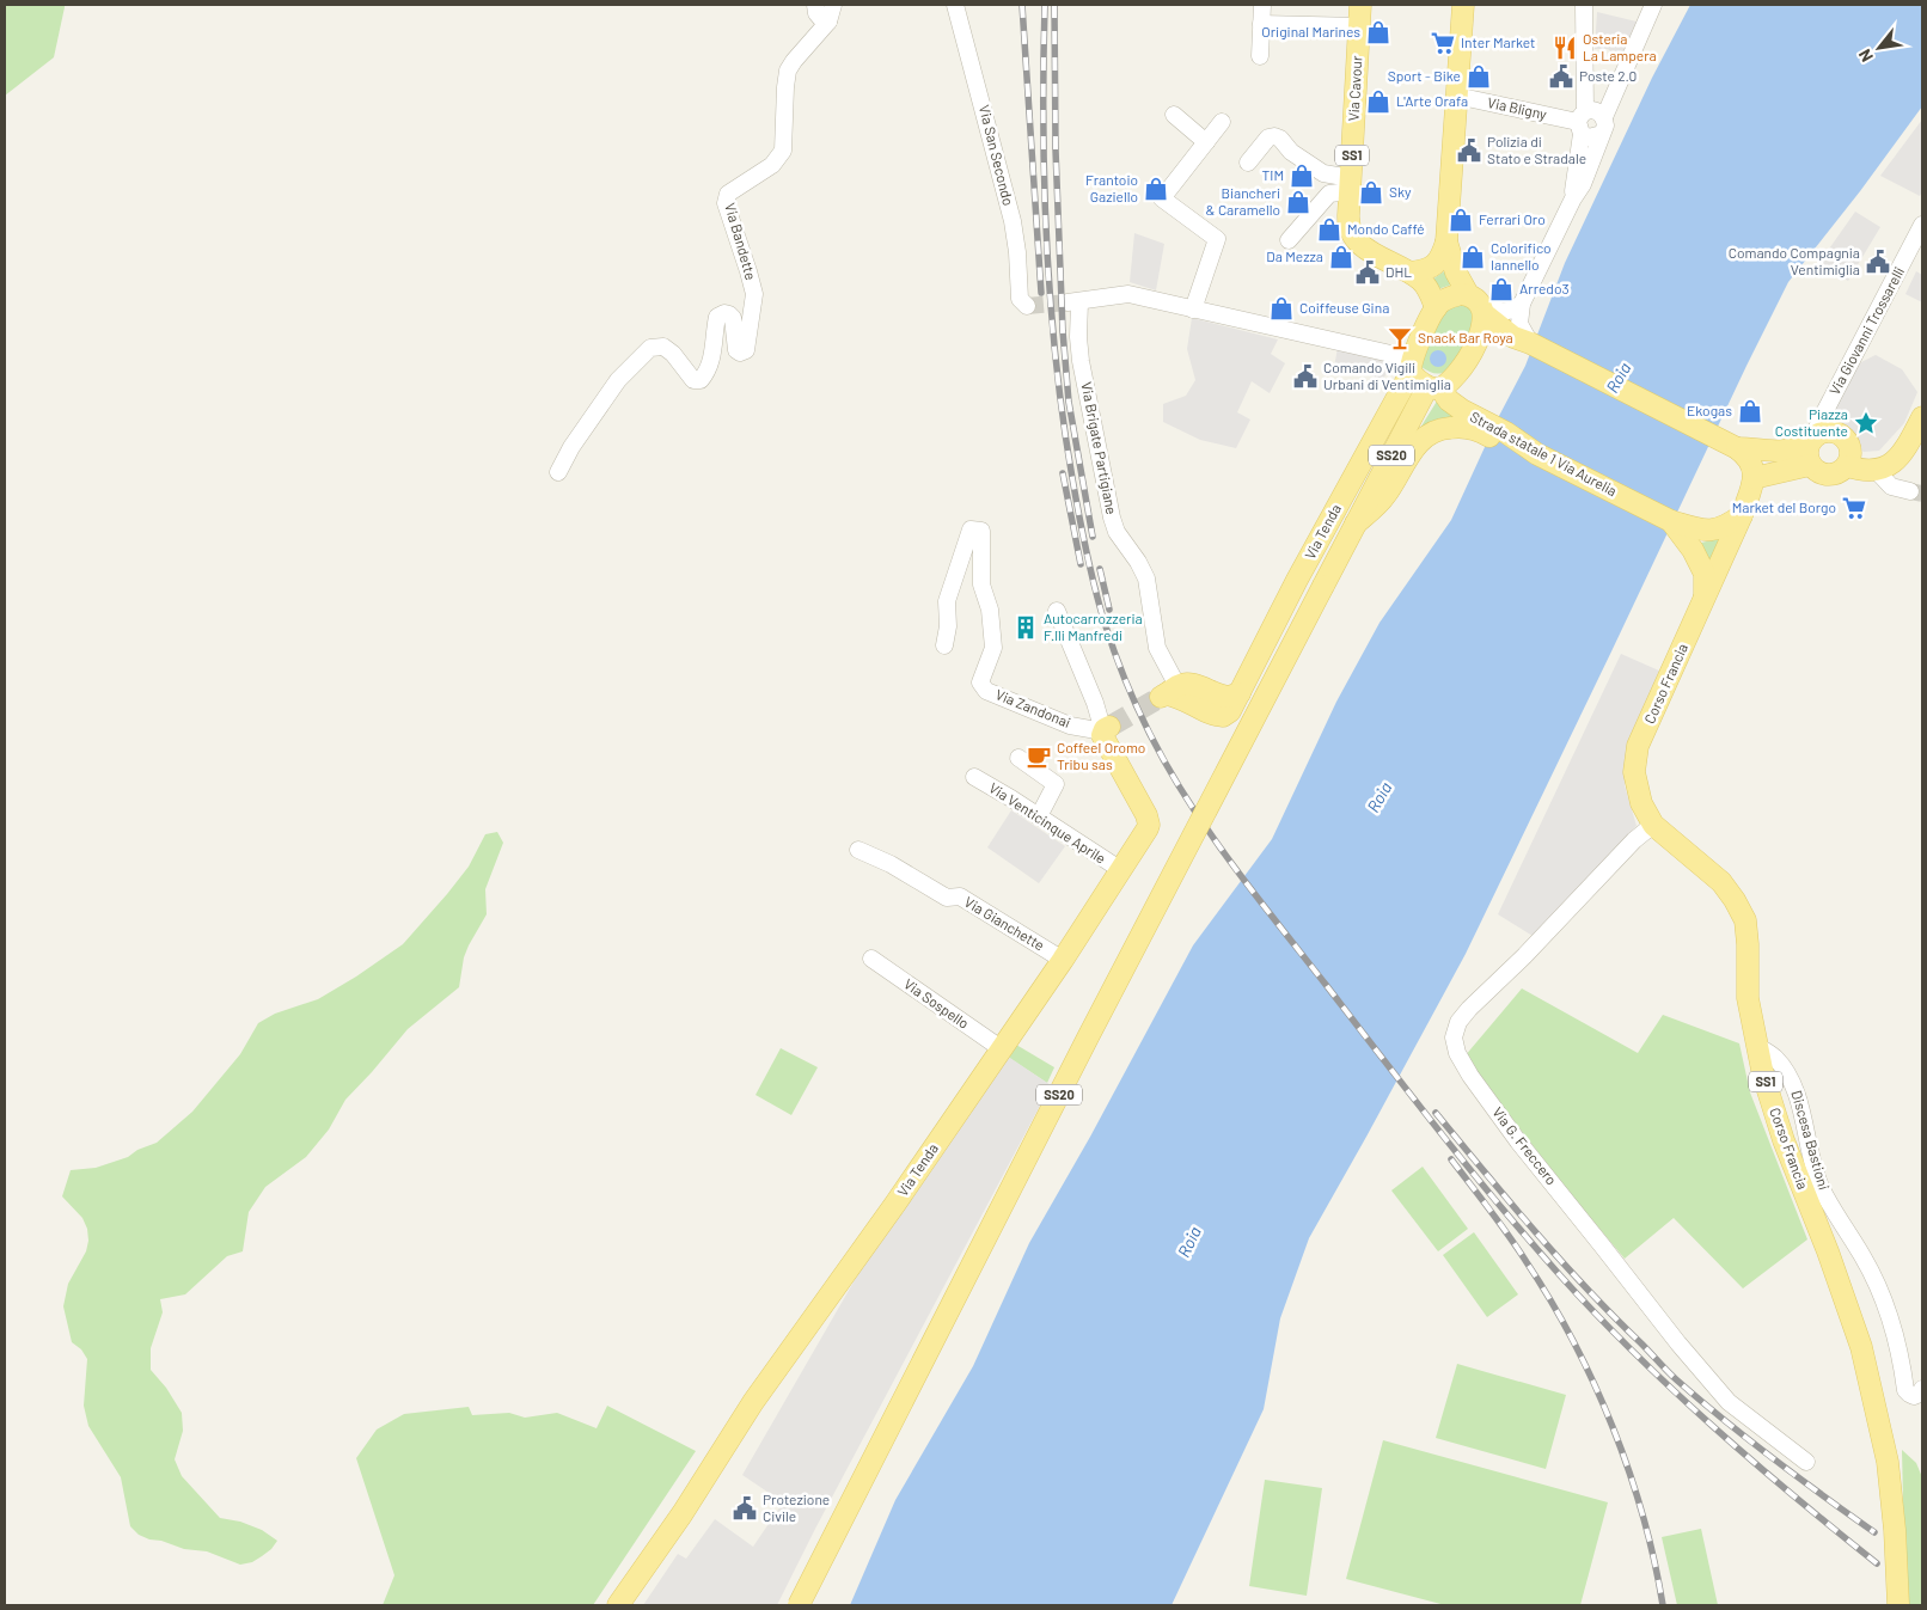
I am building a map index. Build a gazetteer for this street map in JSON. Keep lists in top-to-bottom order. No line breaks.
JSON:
{"streets":{"main road":["Via Cavour","SS1","Strada statale 1 Via Aurelia","SS20","Via Tenda","Corso Francia"],"street":["Via Bligny","Via San Secondo","Via Bandette","Via Giovanni Trossarelli","Via Brigate Partigiane","Via Zandonai","Via Venticinque Aprile","Via Gianchette","Via Sospello","Discesa Bastioni","Via G. Freccero"]},"crossings":[["Via Cavour","Via Tenda"],["SS1","Strada statale 1 Via Aurelia"],["SS1","Corso Francia"],["Via Brigate Partigiane","Via Tenda"],["Strada statale 1 Via Aurelia","SS20"],["Strada statale 1 Via Aurelia","Via Tenda"],["Strada statale 1 Via Aurelia","Corso Francia"],["Via Tenda","Via Zandonai"],["Via Tenda","Via Venticinque Aprile"],["Via Tenda","Via Gianchette"],["Via Tenda","Via Sospello"],["Corso Francia","Discesa Bastioni"],["Corso Francia","Via G. Freccero"]],"water":["Roia"],"places":{"shop":["Original Marines","Sport - Bike","L'Arte Orafa","TIM","Frantoio Gaziello","Sky","Biancheri & Caramello","Ferrari Oro","Mondo Caffé","Da Mezza","Colorifico Iannello","Arredo3","Coiffeuse Gina","Ekogas"],"supermarket":["Inter Market","Market del Borgo"],"restaurant":["Osteria La Lampera"],"public building":["Poste 2.0","Polizia di Stato e Stradale","Comando Compagnia Ventimiglia","DHL","Comando Vigili Urbani di Ventimiglia","Protezione Civile"],"bar":["Snack Bar Roya"],"place":["Piazza Costituente"],"building":["Autocarrozzeria F.lli Manfredi"],"cafe":["Coffeel Oromo Tribu sas"]},"north":"bottom left"}
